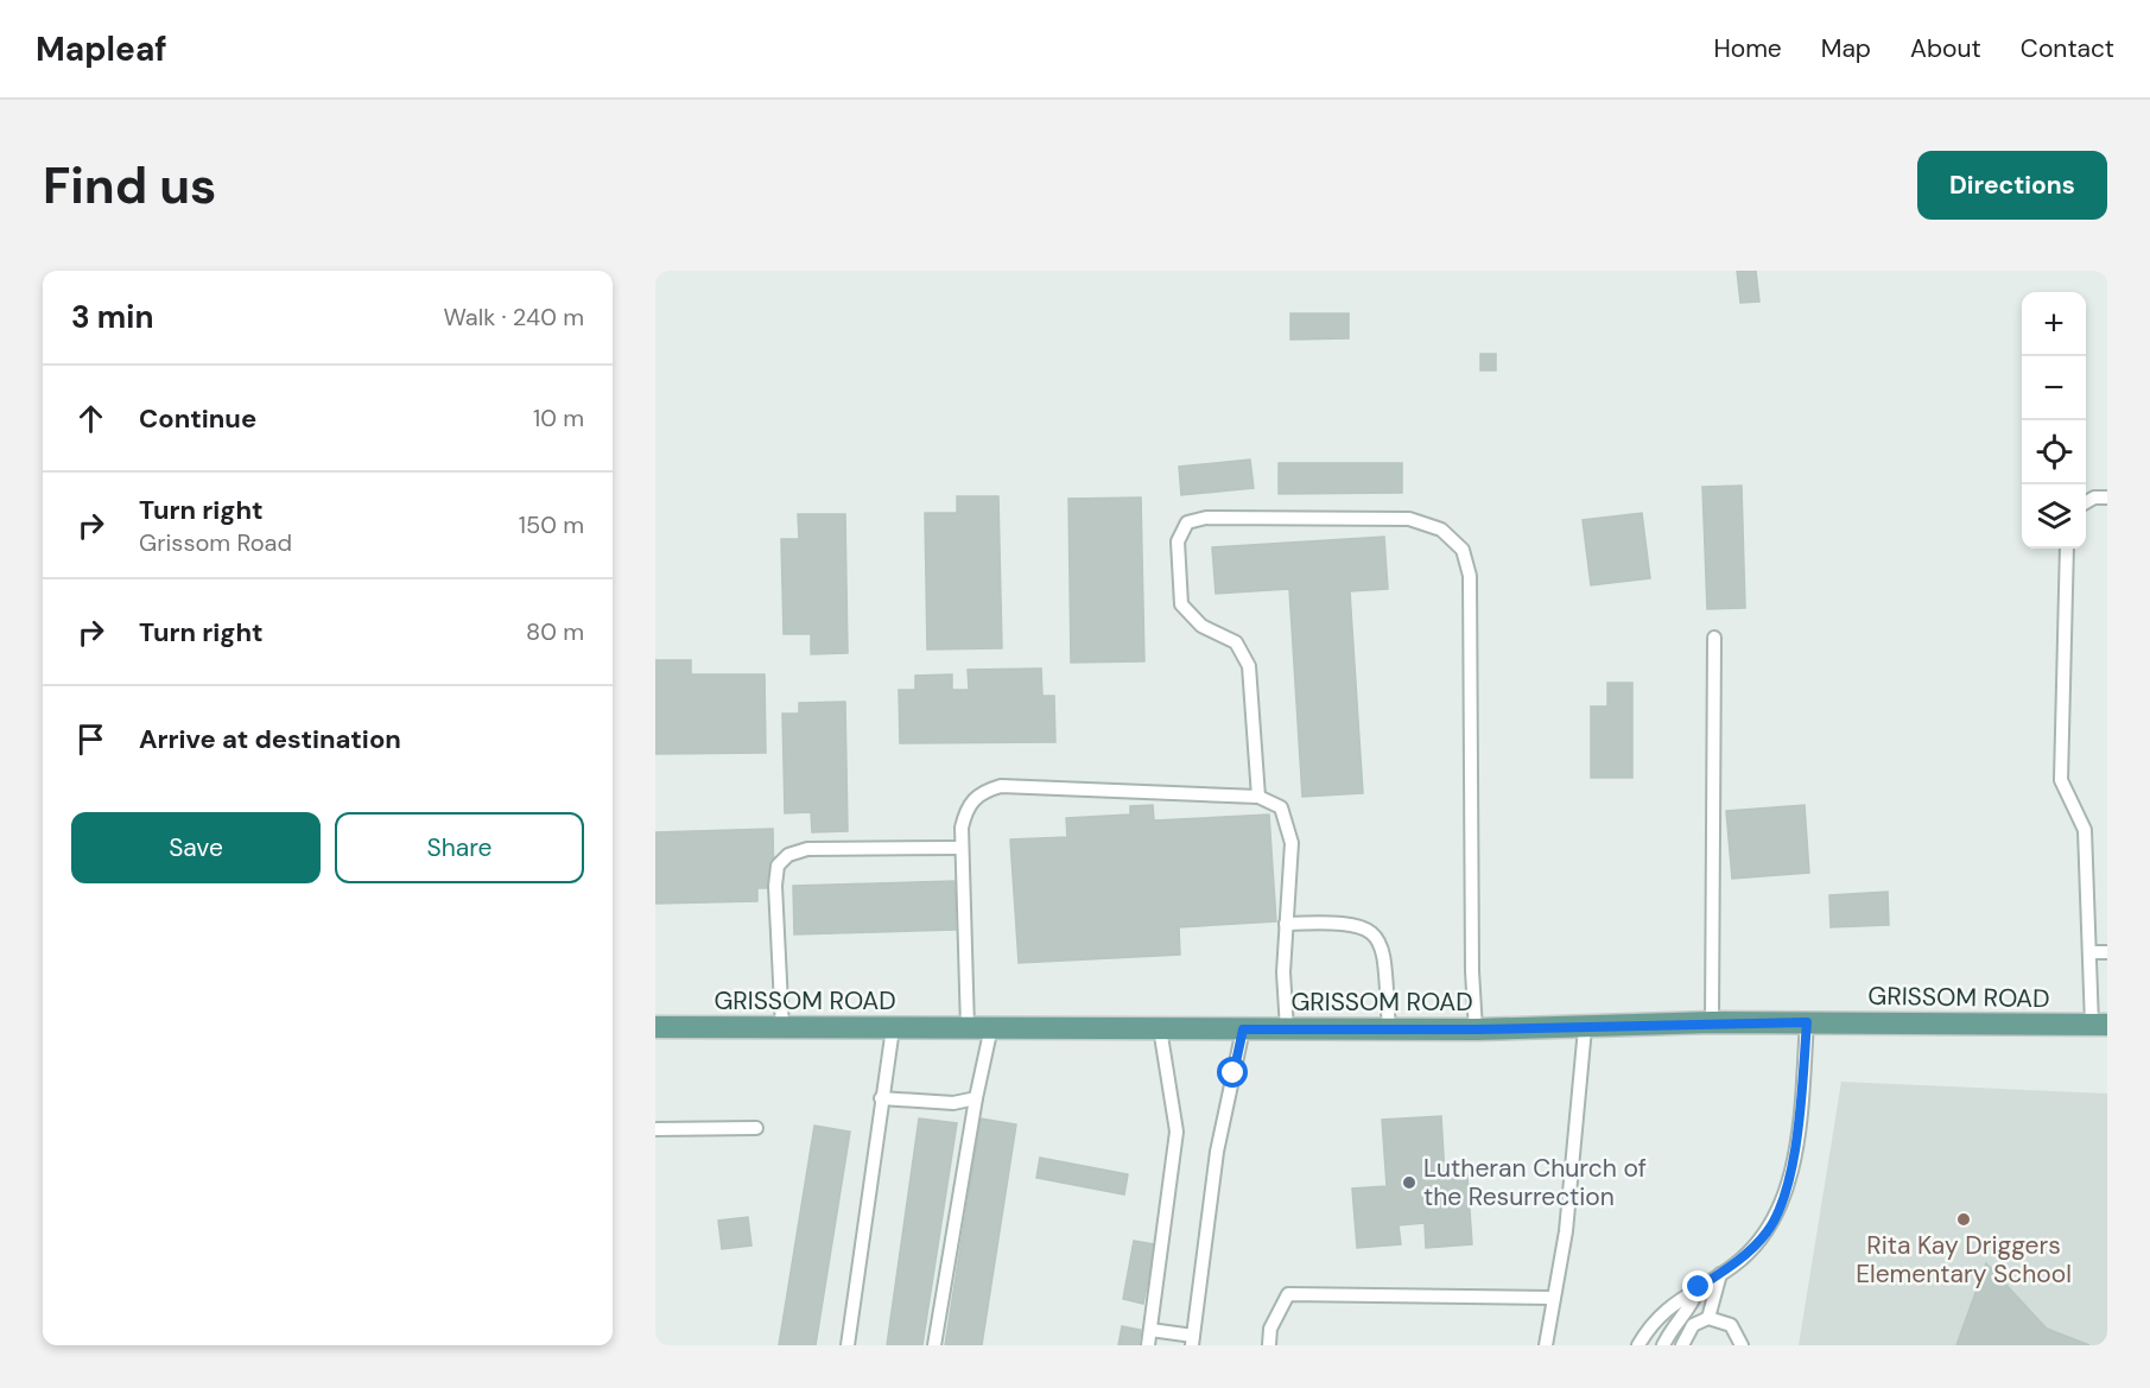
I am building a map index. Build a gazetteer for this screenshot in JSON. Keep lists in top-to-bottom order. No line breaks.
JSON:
{"streets":{"main road":["GRISSOM ROAD"]},"places":["Lutheran Church of the Resurrection","Rita Kay Driggers Elementary School"],"page":{"header":"Mapleaf","nav":["Home","Map","About","Contact"],"buttons":["Directions",["Save","Share"]],"title":"Find us","heading":["3 min","Walk · 240 m"],"map_buttons":["+","−"],"list":[["Continue","10 m"],["Turn right","Grissom Road","150 m"],["Turn right","80 m"],"Arrive at destination"]}}
